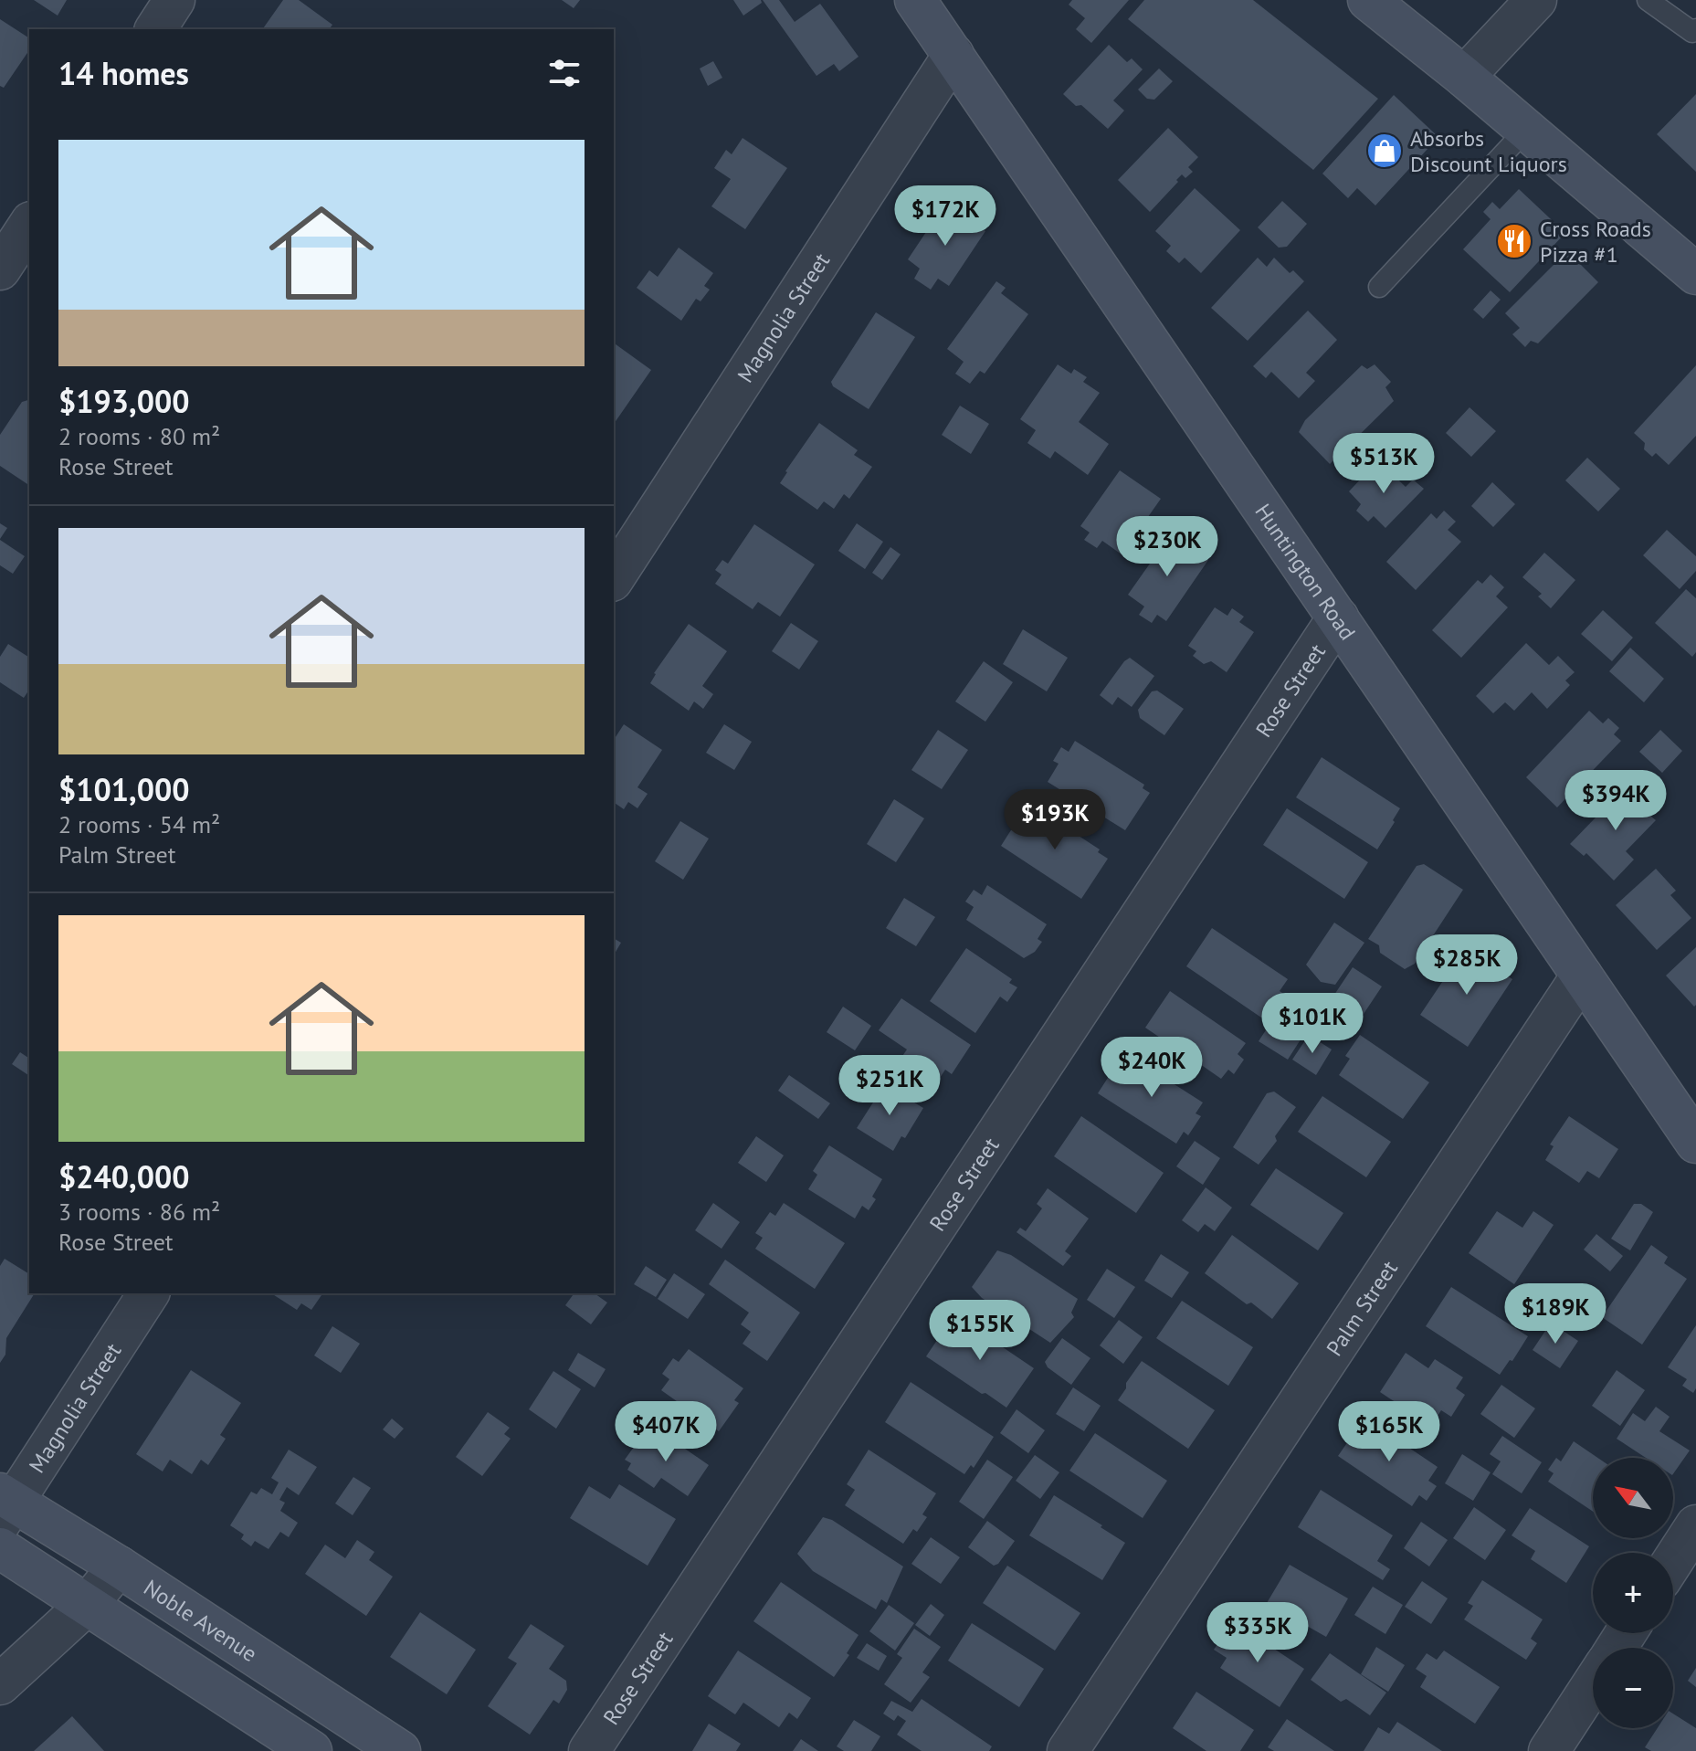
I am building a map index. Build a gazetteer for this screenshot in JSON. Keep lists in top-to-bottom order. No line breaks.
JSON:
{"streets":{"main road":["Huntington Road","Noble Avenue"],"street":["Magnolia Street","Rose Street","Palm Street"]},"crossings":[["Magnolia Street","Huntington Road"],["Magnolia Street","Noble Avenue"],["Huntington Road","Rose Street"],["Huntington Road","Palm Street"]],"places":{"shop":["Absorbs Discount Liquors"],"restaurant":["Cross Roads Pizza #1"]},"north":"top left","page":{"heading":"14 homes","list":[{"name":"$193,000","note":"2 rooms · 80 m² · Rose Street"},{"name":"$101,000","note":"2 rooms · 54 m² · Palm Street"},{"name":"$240,000","note":"3 rooms · 86 m² · Rose Street"}],"price":["$172K","$513K","$230K","$394K","$193K","$285K","$101K","$240K","$251K","$189K","$155K","$407K","$165K","$335K"],"map_buttons":["+","−"]}}
